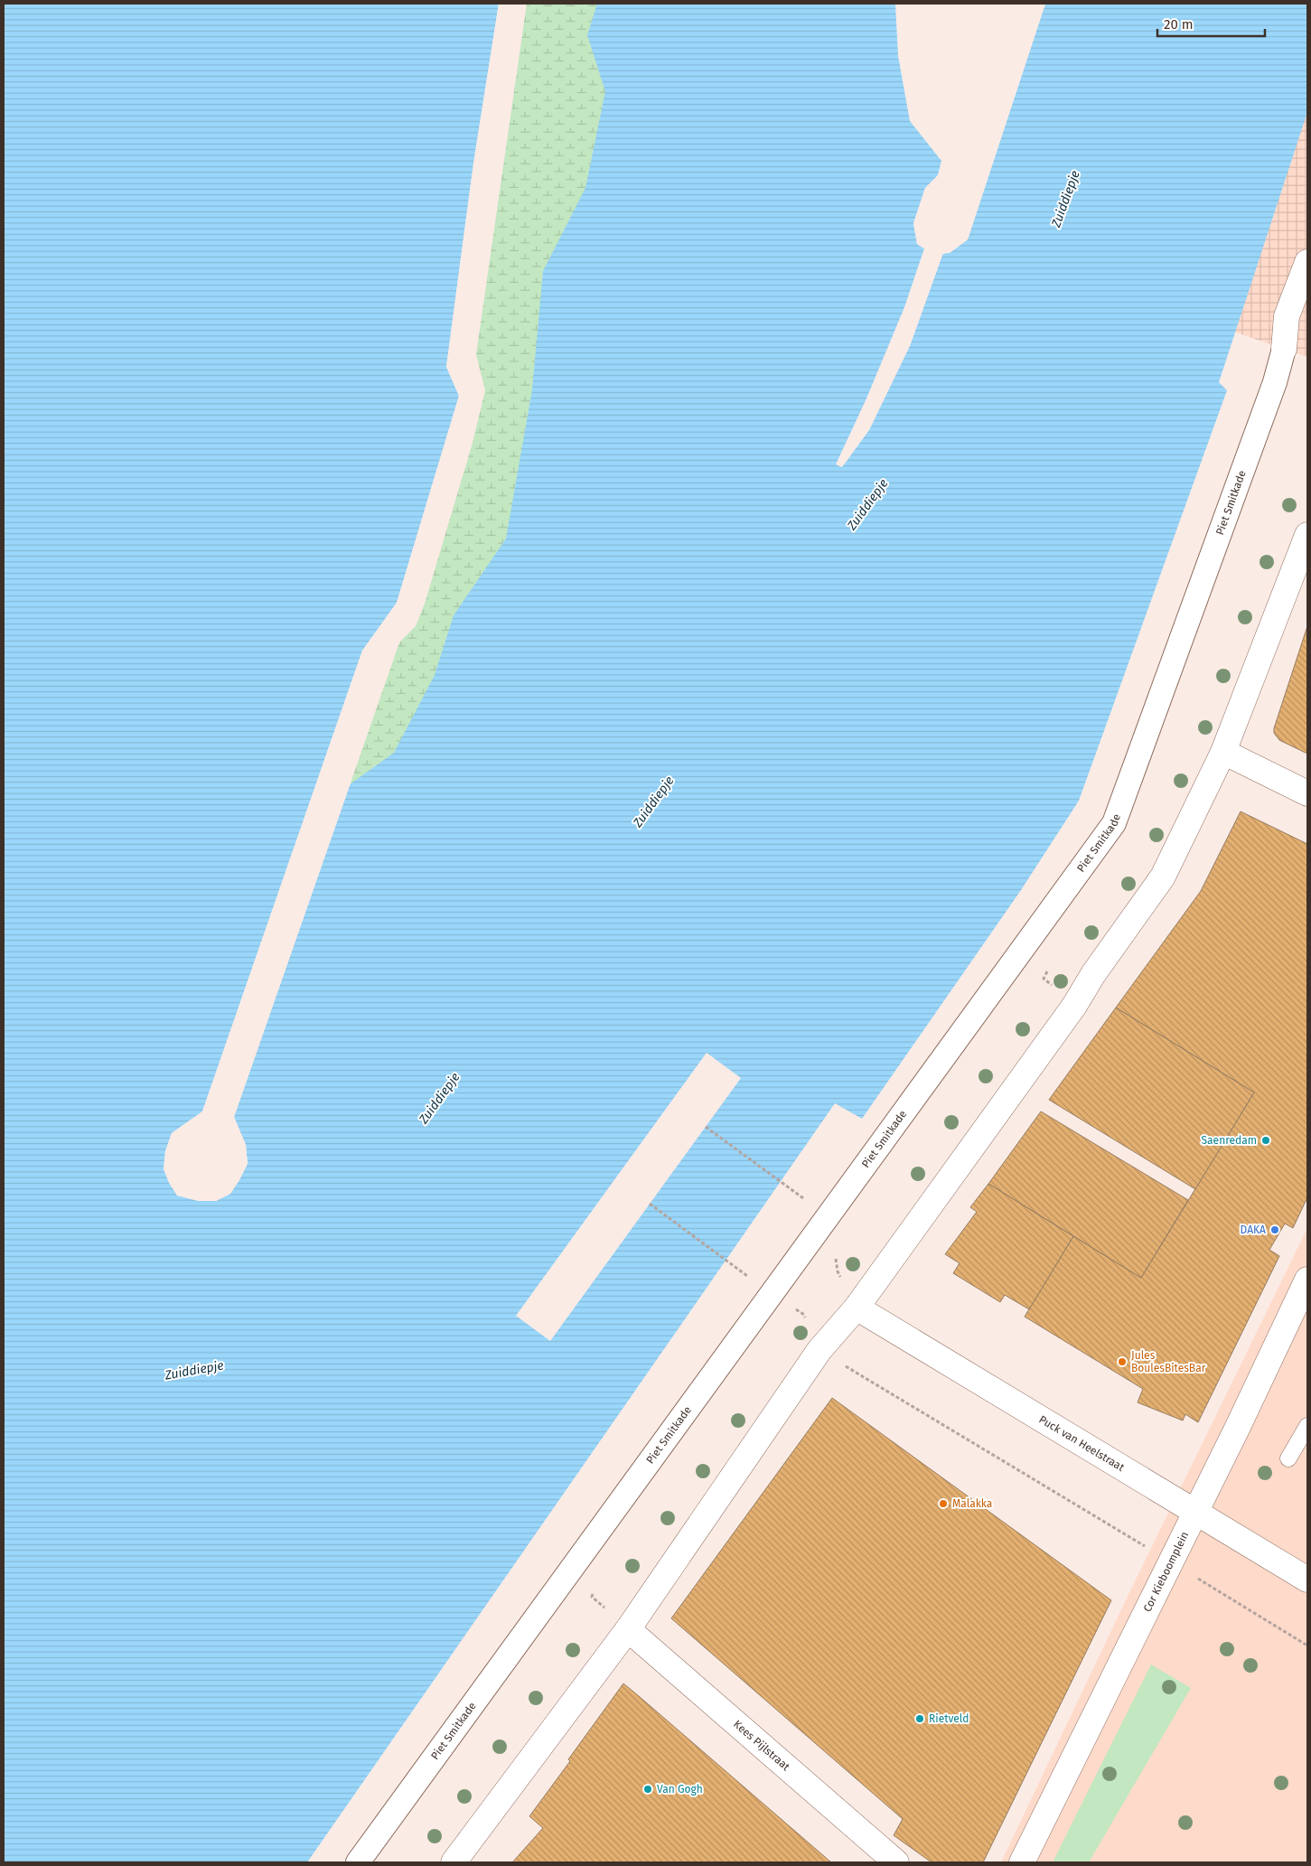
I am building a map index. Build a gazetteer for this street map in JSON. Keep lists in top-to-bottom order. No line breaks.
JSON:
{"streets":{"street":["Piet Smitkade","Puck van Heelstraat","Cor Kieboomplein","Kees Pijlstraat"]},"crossings":[["Puck van Heelstraat","Cor Kieboomplein"]],"water":["Zuiddiepje"],"places":["Saenredam","DAKA","Jules BoulesBitesBar","Malakka","Rietveld","Van Gogh"],"scale_bar":"20 m"}
